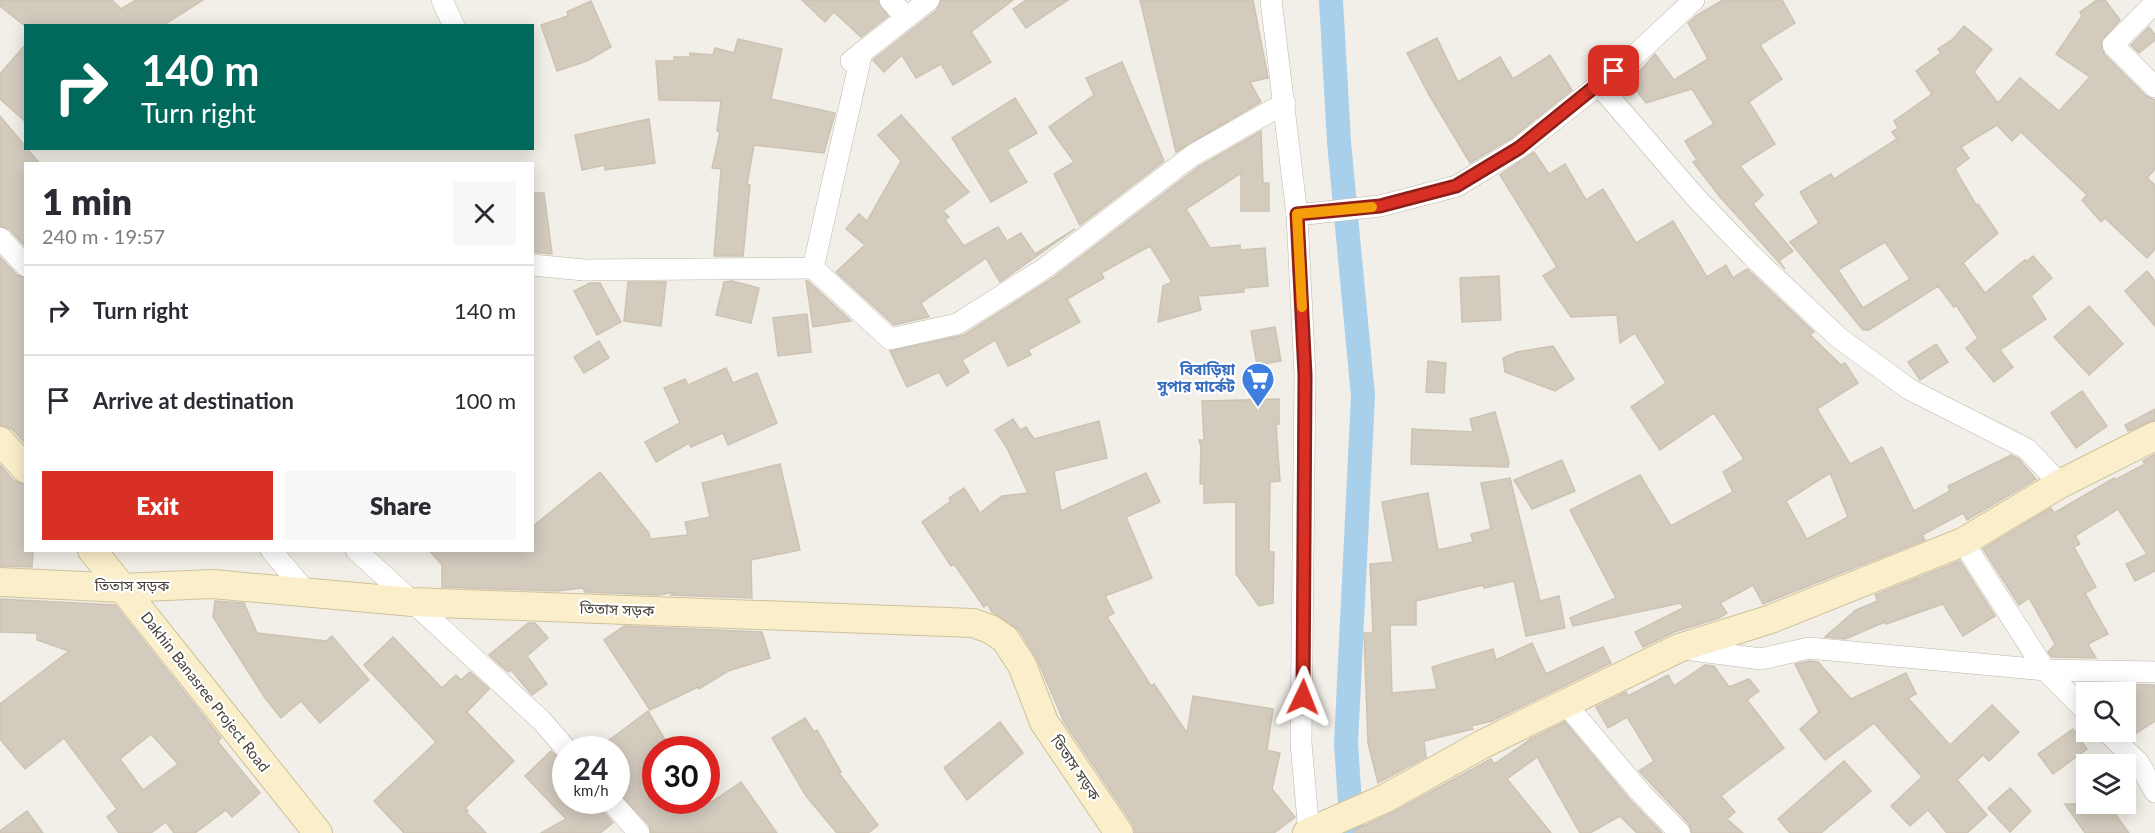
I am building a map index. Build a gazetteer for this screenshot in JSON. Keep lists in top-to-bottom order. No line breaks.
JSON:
{"streets":{"street":["তিতাস সড়ক","Dakhin Banasree Project Road"]},"crossings":[["তিতাস সড়ক","Dakhin Banasree Project Road"]],"places":{"supermarket":["বিবাড়িয়া সুপার মার্কেট"]},"page":{"turn":["140 m","Turn right"],"heading":["1 min","240 m · 19:57"],"list":[{"name":"Turn right","value":"140 m"},{"name":"Arrive at destination","value":"100 m"}],"buttons":["Exit","Share"],"speed":"24 km/h","limit":"30"}}
